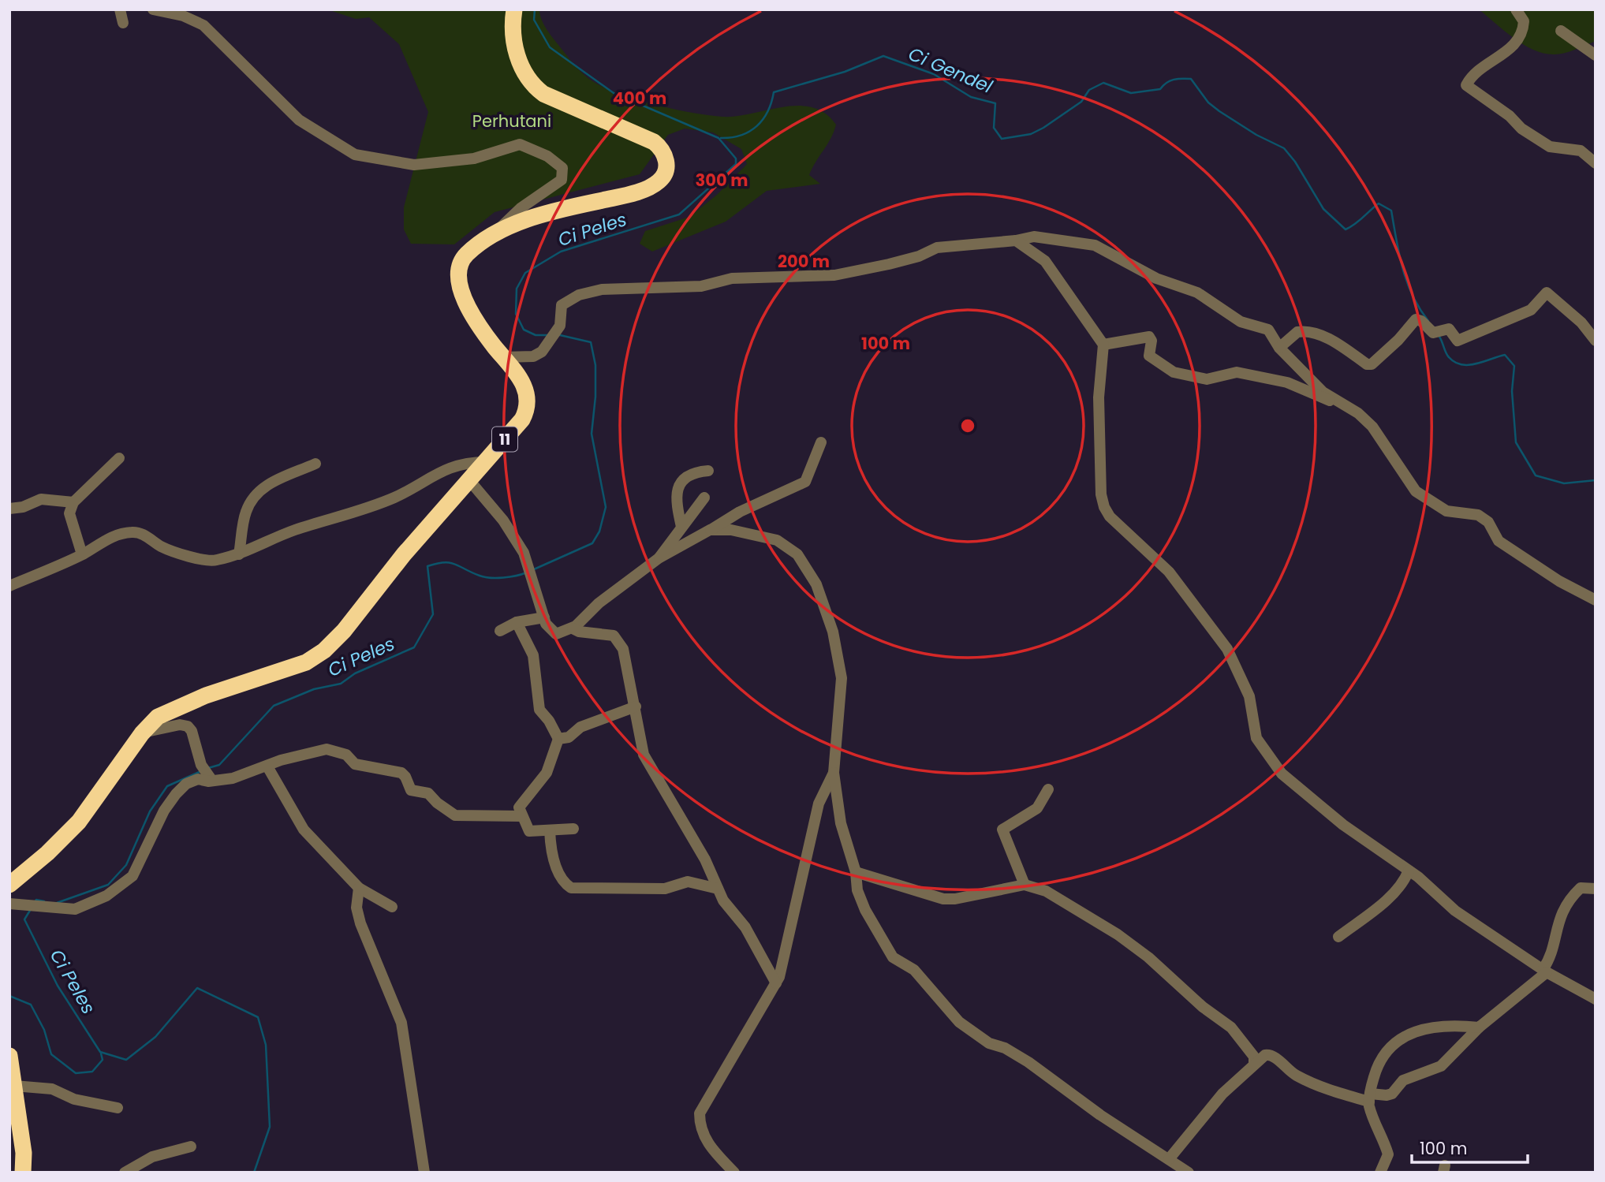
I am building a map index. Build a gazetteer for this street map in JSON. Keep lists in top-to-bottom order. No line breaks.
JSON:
{"streets":{"highway":["11"]},"water":["Ci Gendel","Ci Peles"],"parks":["Perhutani"],"scale_bar":"100 m","rings":["400 m","300 m","200 m","100 m"]}
